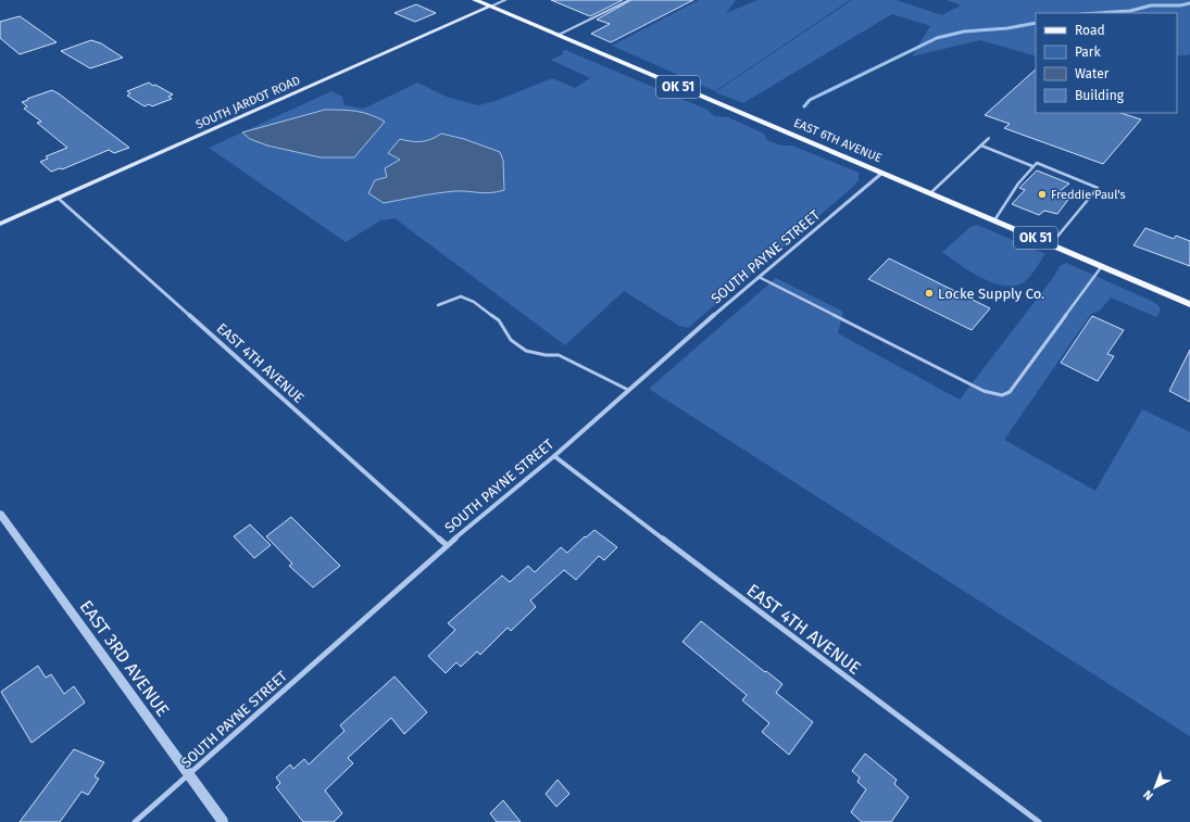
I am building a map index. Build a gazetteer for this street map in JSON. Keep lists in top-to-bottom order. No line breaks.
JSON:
{"streets":{"main road":["OK 51","SOUTH JARDOT ROAD","EAST 6TH AVENUE"],"street":["SOUTH PAYNE STREET","EAST 4TH AVENUE","EAST 3RD AVENUE"]},"crossings":[["SOUTH JARDOT ROAD","EAST 6TH AVENUE"],["SOUTH JARDOT ROAD","EAST 4TH AVENUE"],["EAST 6TH AVENUE","SOUTH PAYNE STREET"],["SOUTH PAYNE STREET","EAST 4TH AVENUE"],["SOUTH PAYNE STREET","EAST 3RD AVENUE"]],"places":["Freddie Paul's","Locke Supply Co."],"legend":["Road","Park","Water","Building"],"north":"bottom left"}
